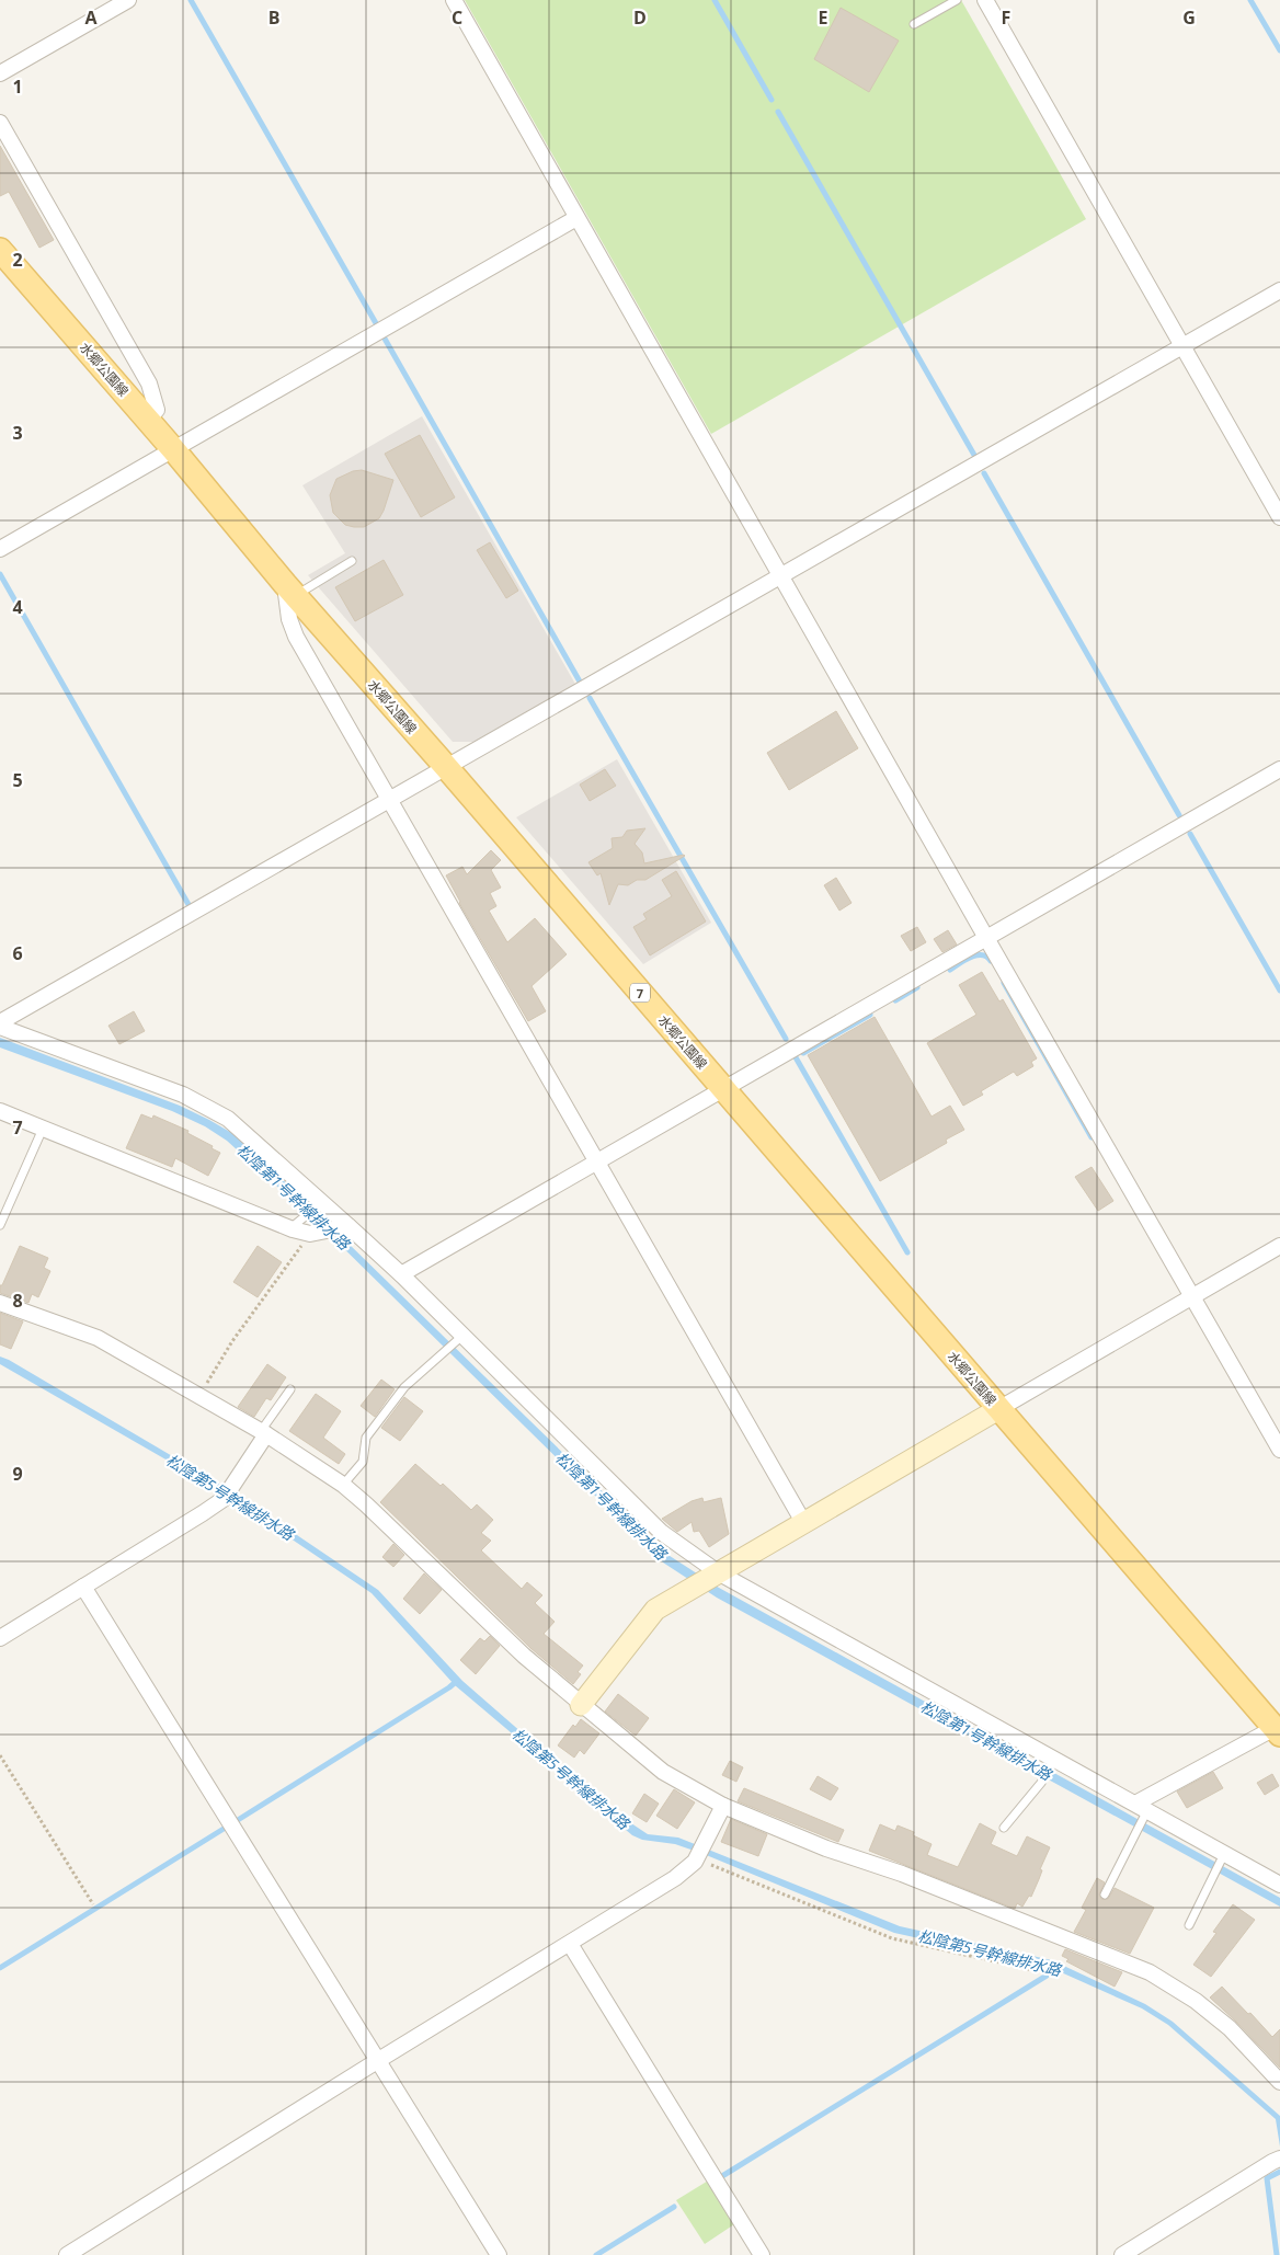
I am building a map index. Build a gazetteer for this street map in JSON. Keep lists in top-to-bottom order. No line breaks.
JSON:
{"streets":{"main road":["水郷公園線","7"]},"water":["松陰第1号幹線排水路","松陰第5号幹線排水路"],"grid":{"columns":["A","B","C","D","E","F","G"],"rows":["1","2","3","4","5","6","7","8","9"]}}
